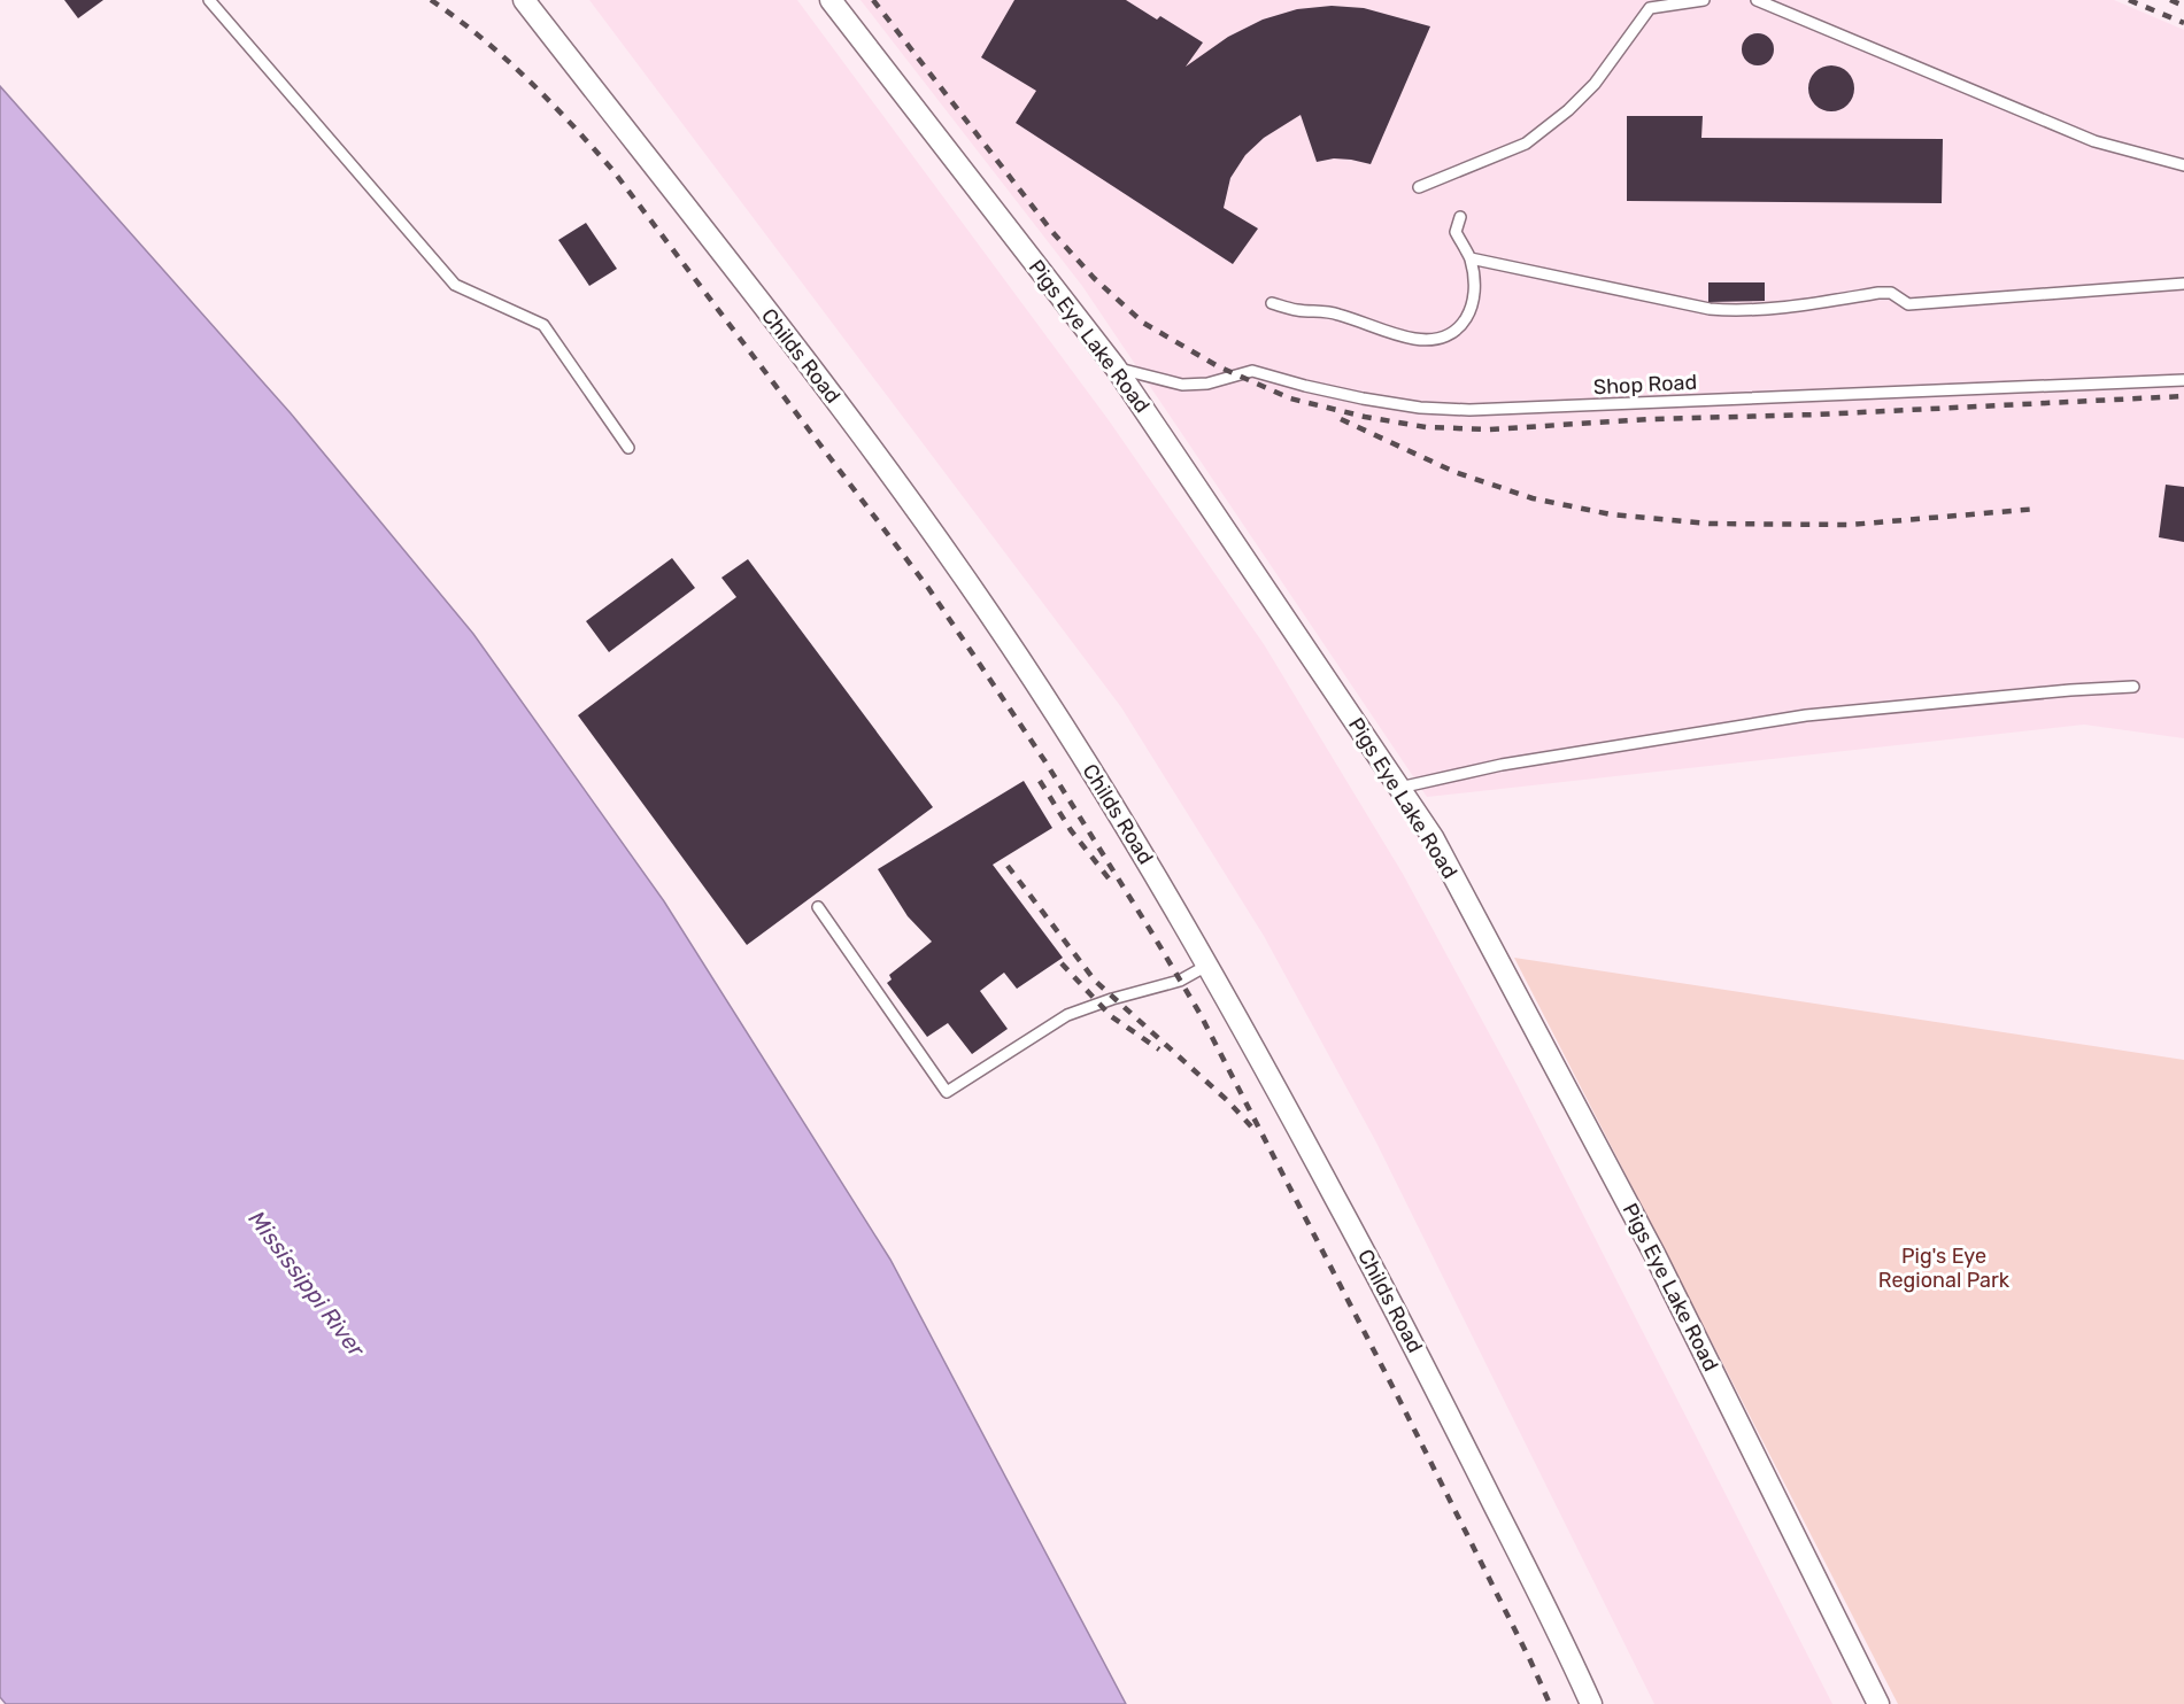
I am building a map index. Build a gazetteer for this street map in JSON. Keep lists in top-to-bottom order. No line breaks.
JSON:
{"streets":{"street":["Pigs Eye Lake Road","Childs Road"],"lane":["Shop Road"]},"crossings":[["Pigs Eye Lake Road","Shop Road"]],"water":["Mississippi River"],"parks":["Pig's Eye Regional Park"]}
